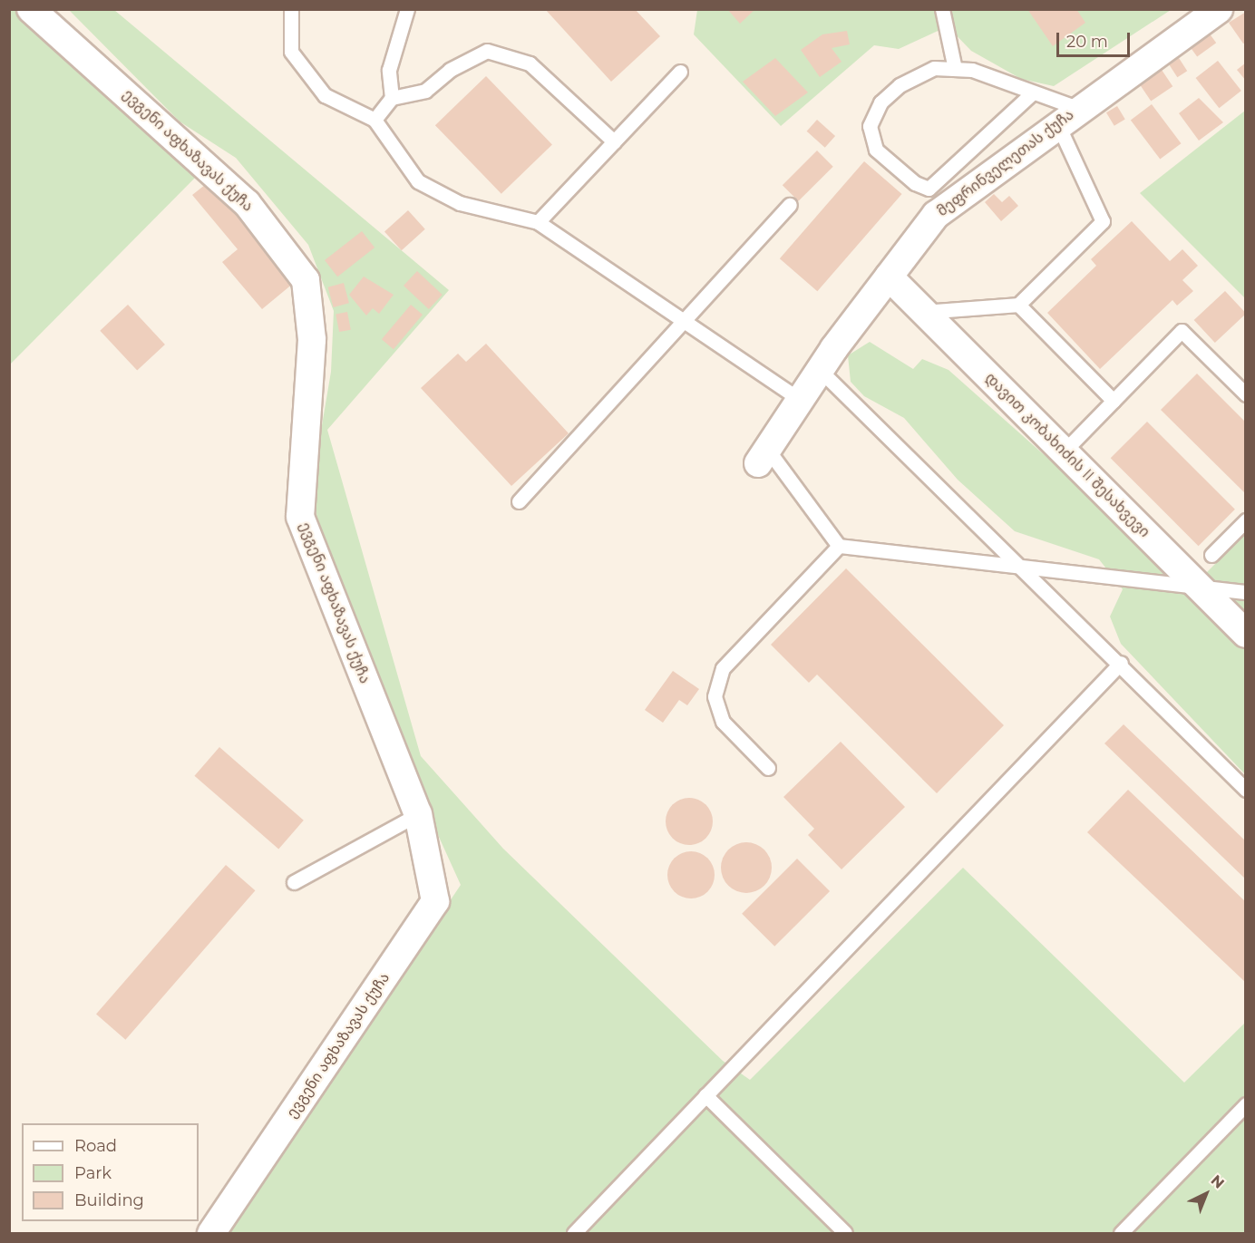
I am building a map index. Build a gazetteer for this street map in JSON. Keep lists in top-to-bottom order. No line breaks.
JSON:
{"streets":{"street":["ევგენი აფხაზავას ქუჩა","მეფრინველეთას ქუჩა","დავით კობახიძის II შესახვევი"]},"crossings":[["მეფრინველეთას ქუჩა","დავით კობახიძის II შესახვევი"]],"legend":["Road","Park","Building"],"scale_bar":"20 m","north":"top right"}
